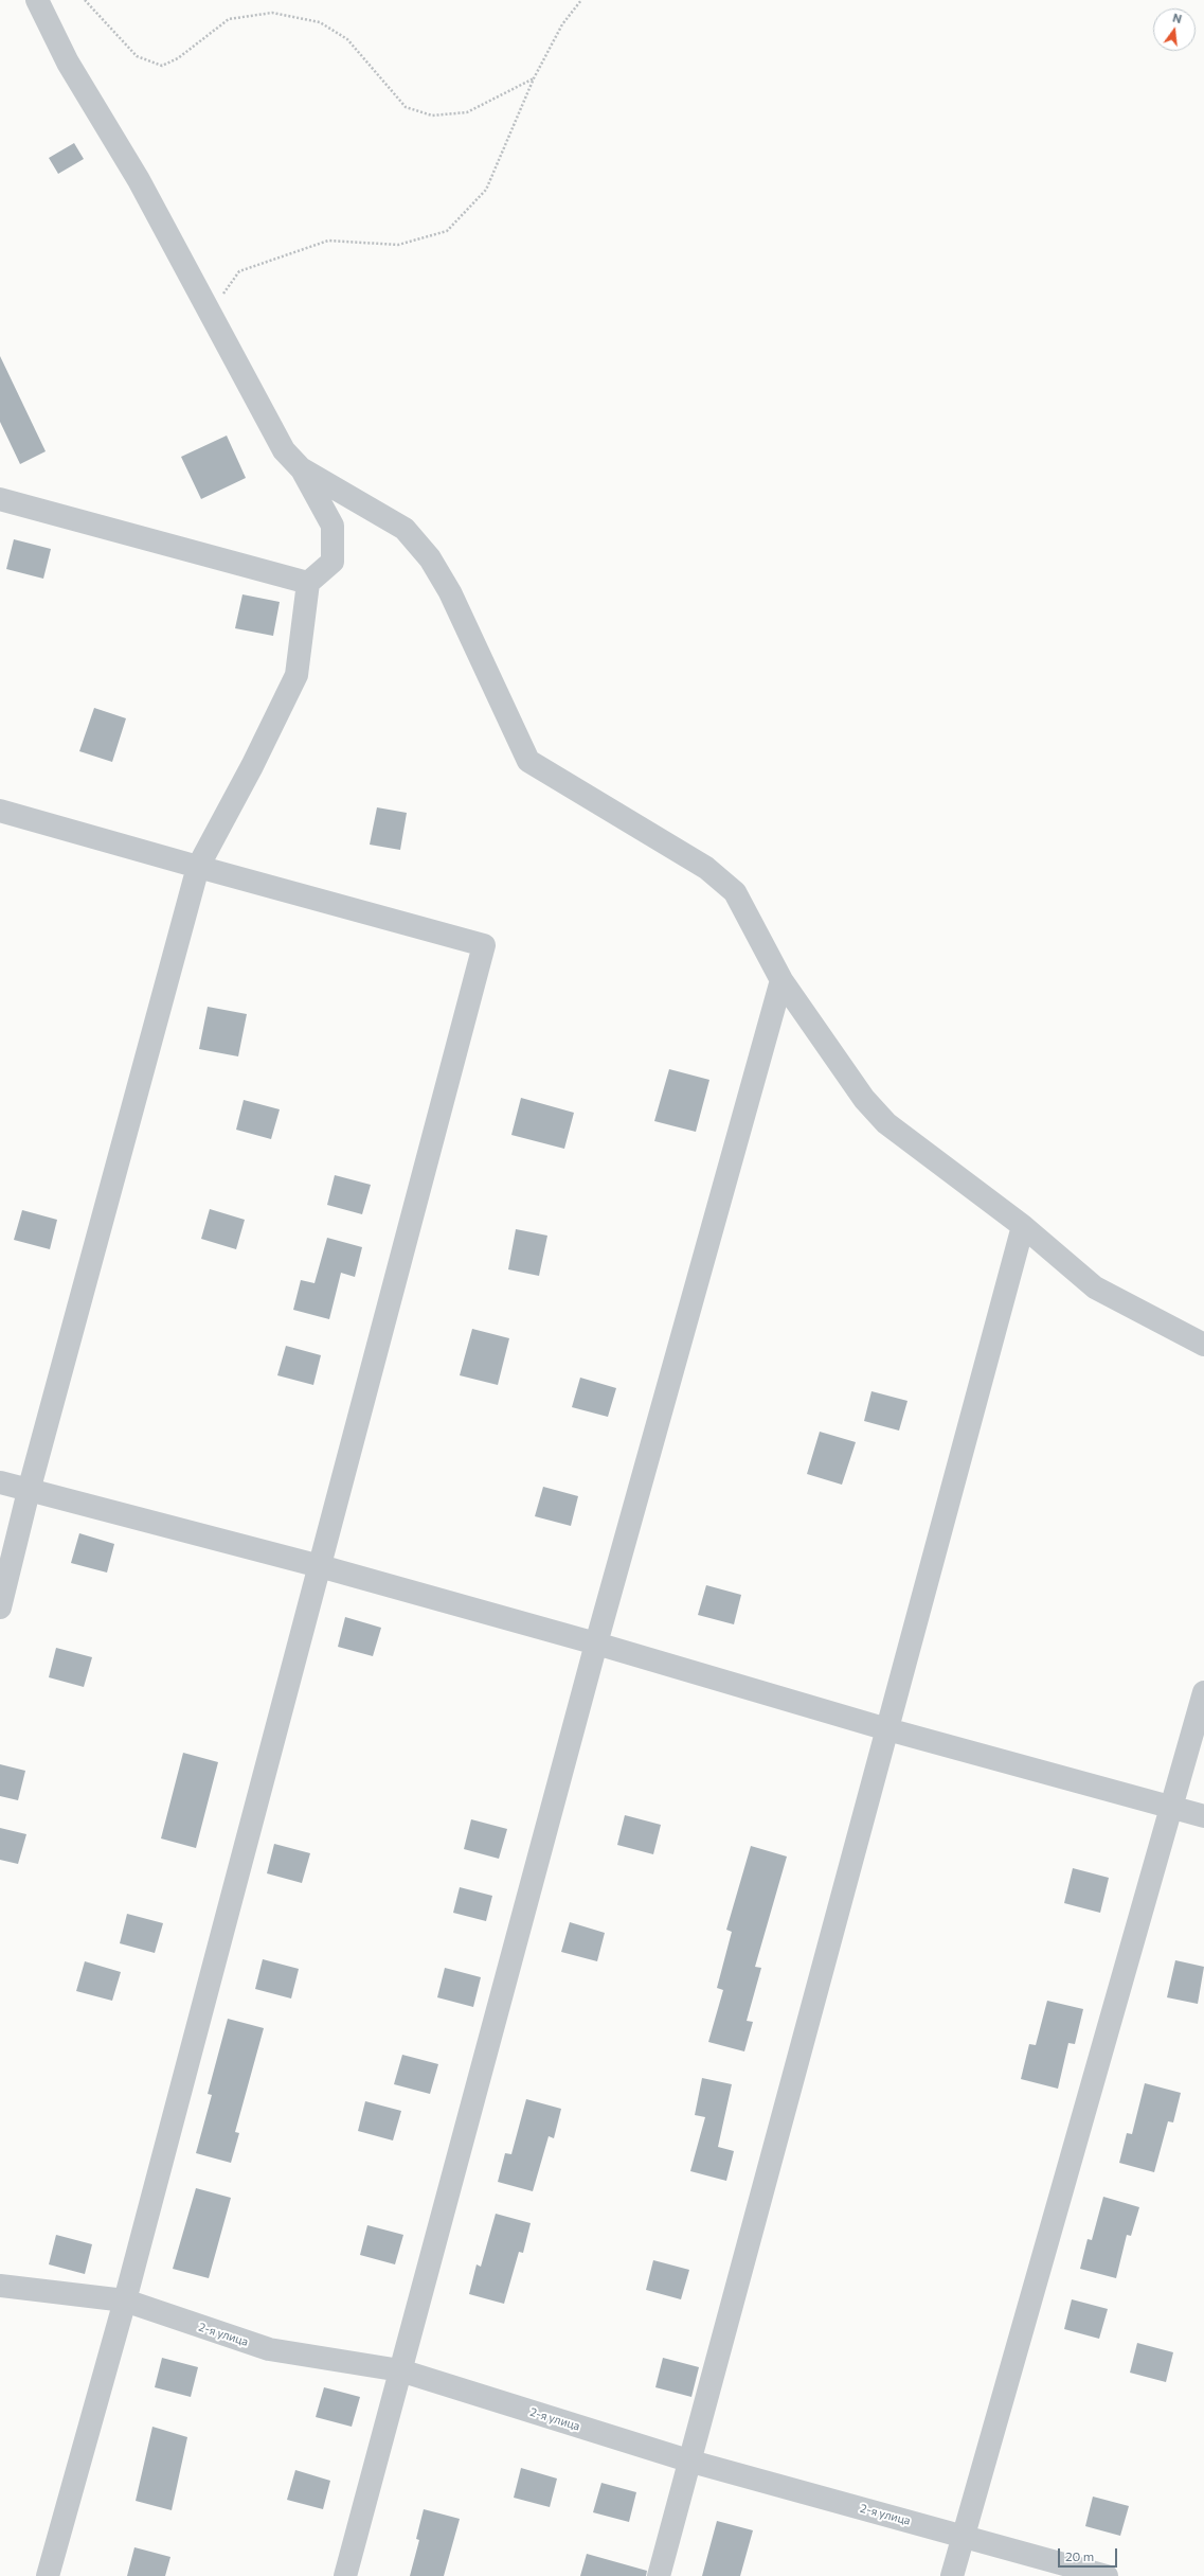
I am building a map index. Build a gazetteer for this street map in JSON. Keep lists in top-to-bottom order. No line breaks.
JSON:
{"streets":{"street":["2-я улица"]},"scale_bar":"20 m","north":"top"}
